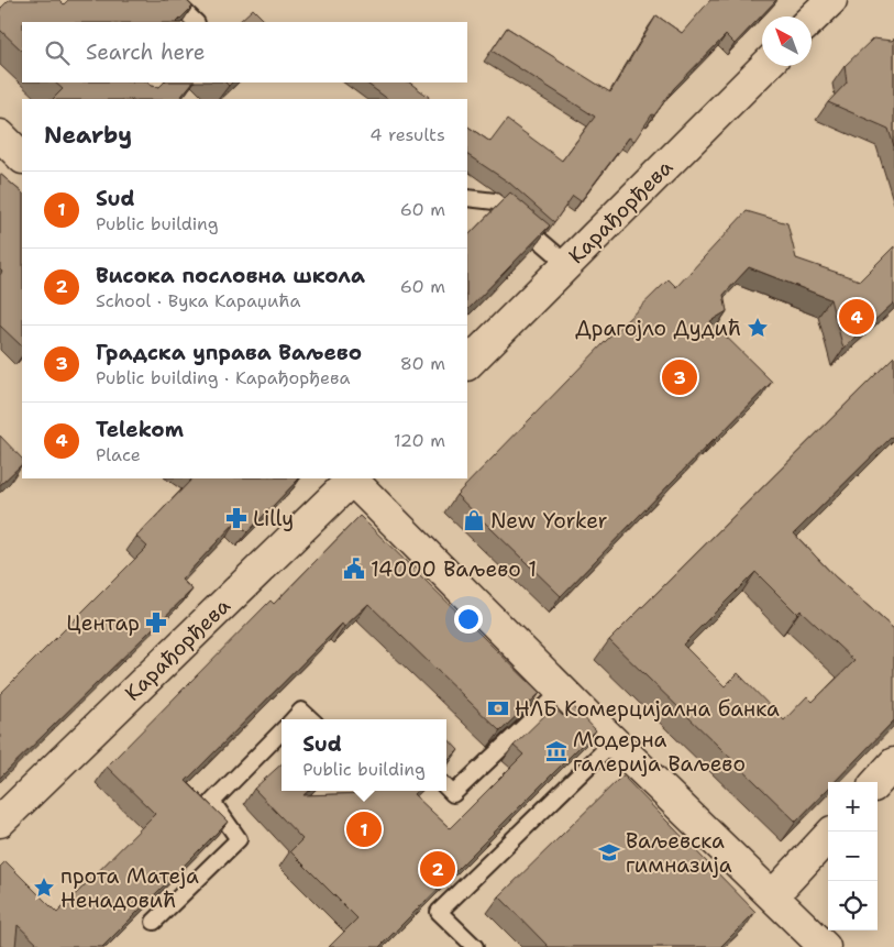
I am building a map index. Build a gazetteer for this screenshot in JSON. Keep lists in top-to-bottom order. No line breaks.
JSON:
{"streets":{"street":["Карађорђева"]},"places":{"place":["Драгојло Дудић","прота Матеја Ненадовић"],"pharmacy":["Lilly","Центар"],"shop":["New Yorker"],"public building":["14000 Ваљево 1"],"bank":["НЛБ Комерцијална банка"],"museum":["Модерна галерија Ваљево"],"school or university":["Ваљевска гимназија"]},"north":"top left","page":{"search":"Search here","heading":["Nearby","4 results"],"list":[{"mark":"1","name":"Sud","note":"Public building","value":"60 m"},{"mark":"2","name":"Висока пословна школа","note":"School · Вука Караџића","value":"60 m"},{"mark":"3","name":"Градска управа Ваљево","note":"Public building · Карађорђева","value":"80 m"},{"mark":"4","name":"Telekom","note":"Place","value":"120 m"}],"pins":["4","3","1","2"],"popup":["Sud","Public building"],"map_buttons":["+","−"]}}
